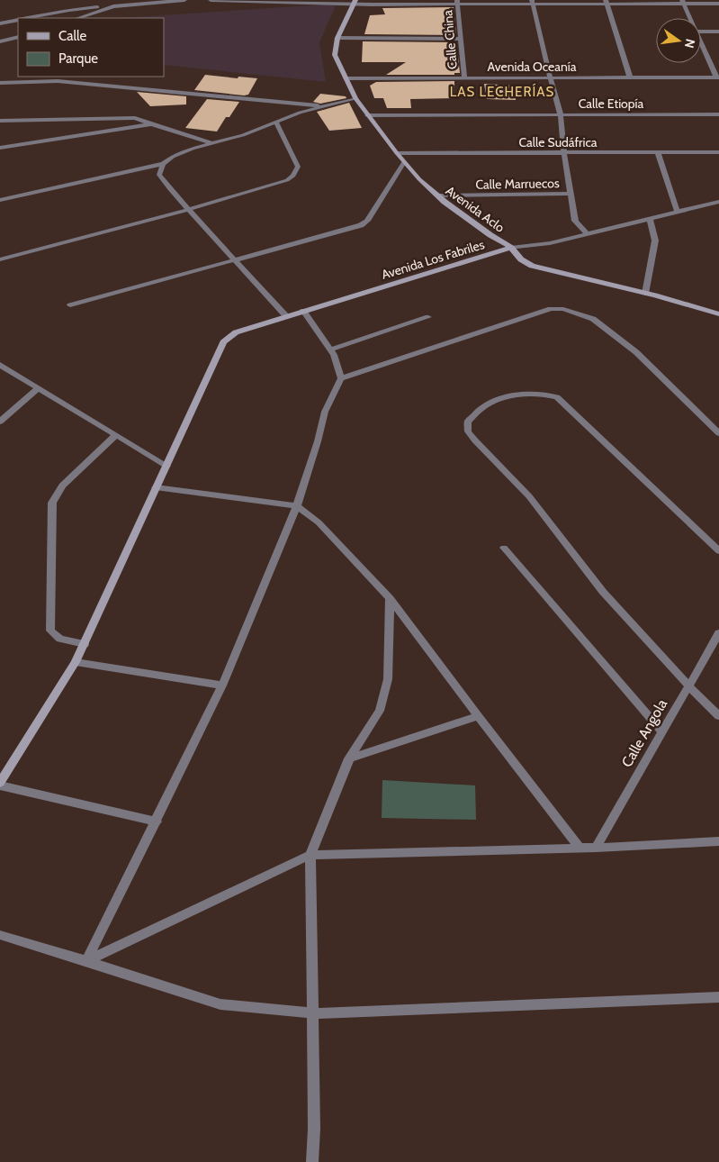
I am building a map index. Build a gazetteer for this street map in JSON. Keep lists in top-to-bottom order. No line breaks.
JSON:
{"streets":{"street":["Calle China","Avenida Oceanía","Calle Etiopía","Calle Sudáfrica","Calle Marruecos","Avenida Aclo","Avenida Los Fabriles","Calle Angola"]},"crossings":[["Calle China","Avenida Oceanía"],["Avenida Oceanía","Avenida Aclo"],["Calle Etiopía","Avenida Aclo"],["Calle Sudáfrica","Avenida Aclo"],["Calle Marruecos","Avenida Aclo"],["Avenida Aclo","Avenida Los Fabriles"]],"districts":["LAS LECHERÍAS"],"legend":["Calle","Parque"],"north":"right"}
